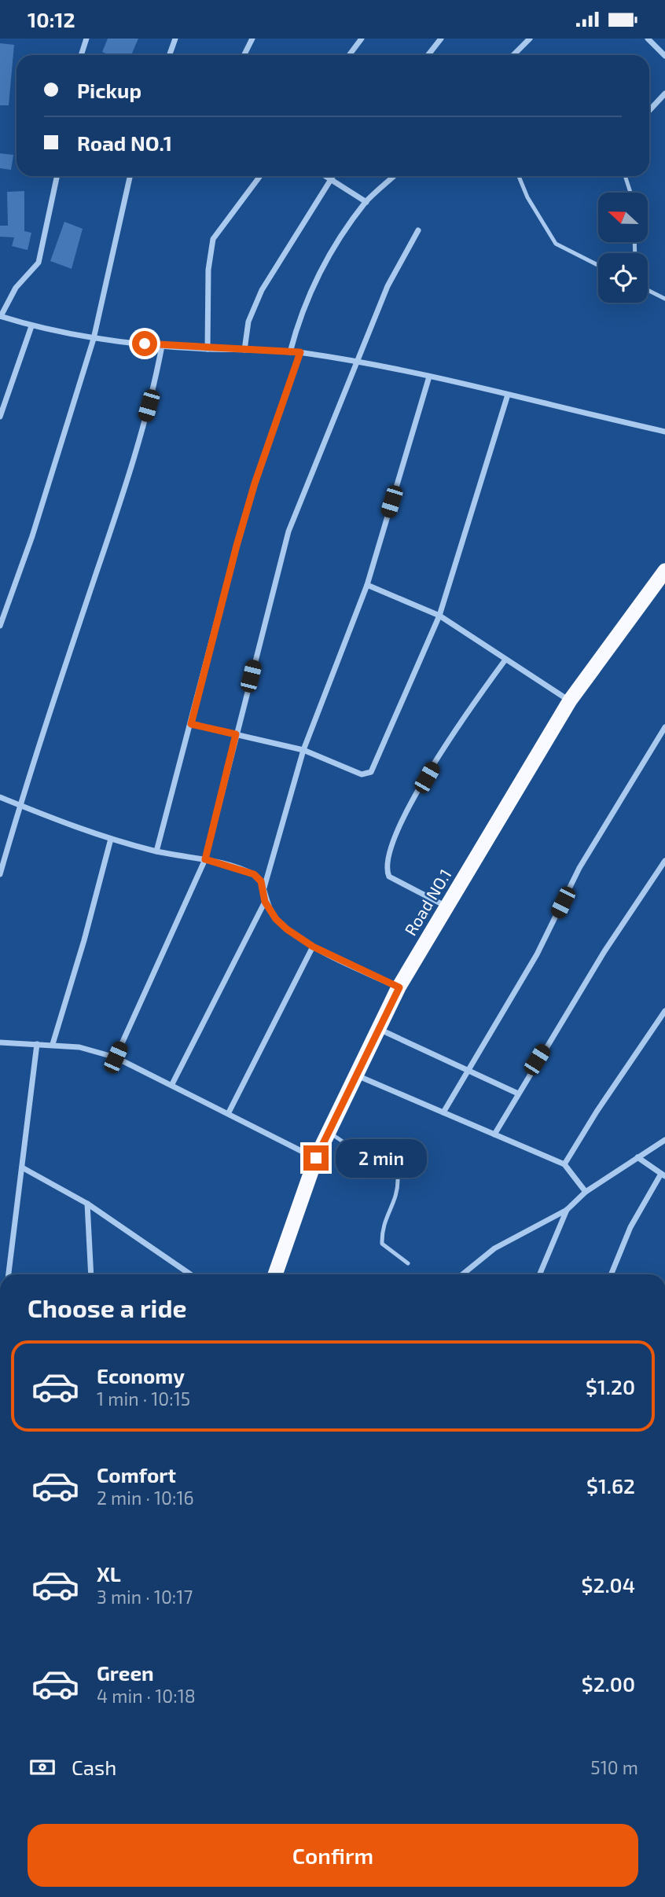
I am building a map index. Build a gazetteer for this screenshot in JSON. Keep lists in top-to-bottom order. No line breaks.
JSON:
{"streets":{"highway":["Road NO.1"]},"north":"left","page":{"status":"10:12","banner":["Pickup","Road NO.1"],"bubble":"2 min","heading":"Choose a ride","list":[{"name":"Economy","note":"1 min · 10:15","value":"$1.20"},{"name":"Comfort","note":"2 min · 10:16","value":"$1.62"},{"name":"XL","note":"3 min · 10:17","value":"$2.04"},{"name":"Green","note":"4 min · 10:18","value":"$2.00"}],"pay":["Cash","510 m"],"buttons":"Confirm"}}
